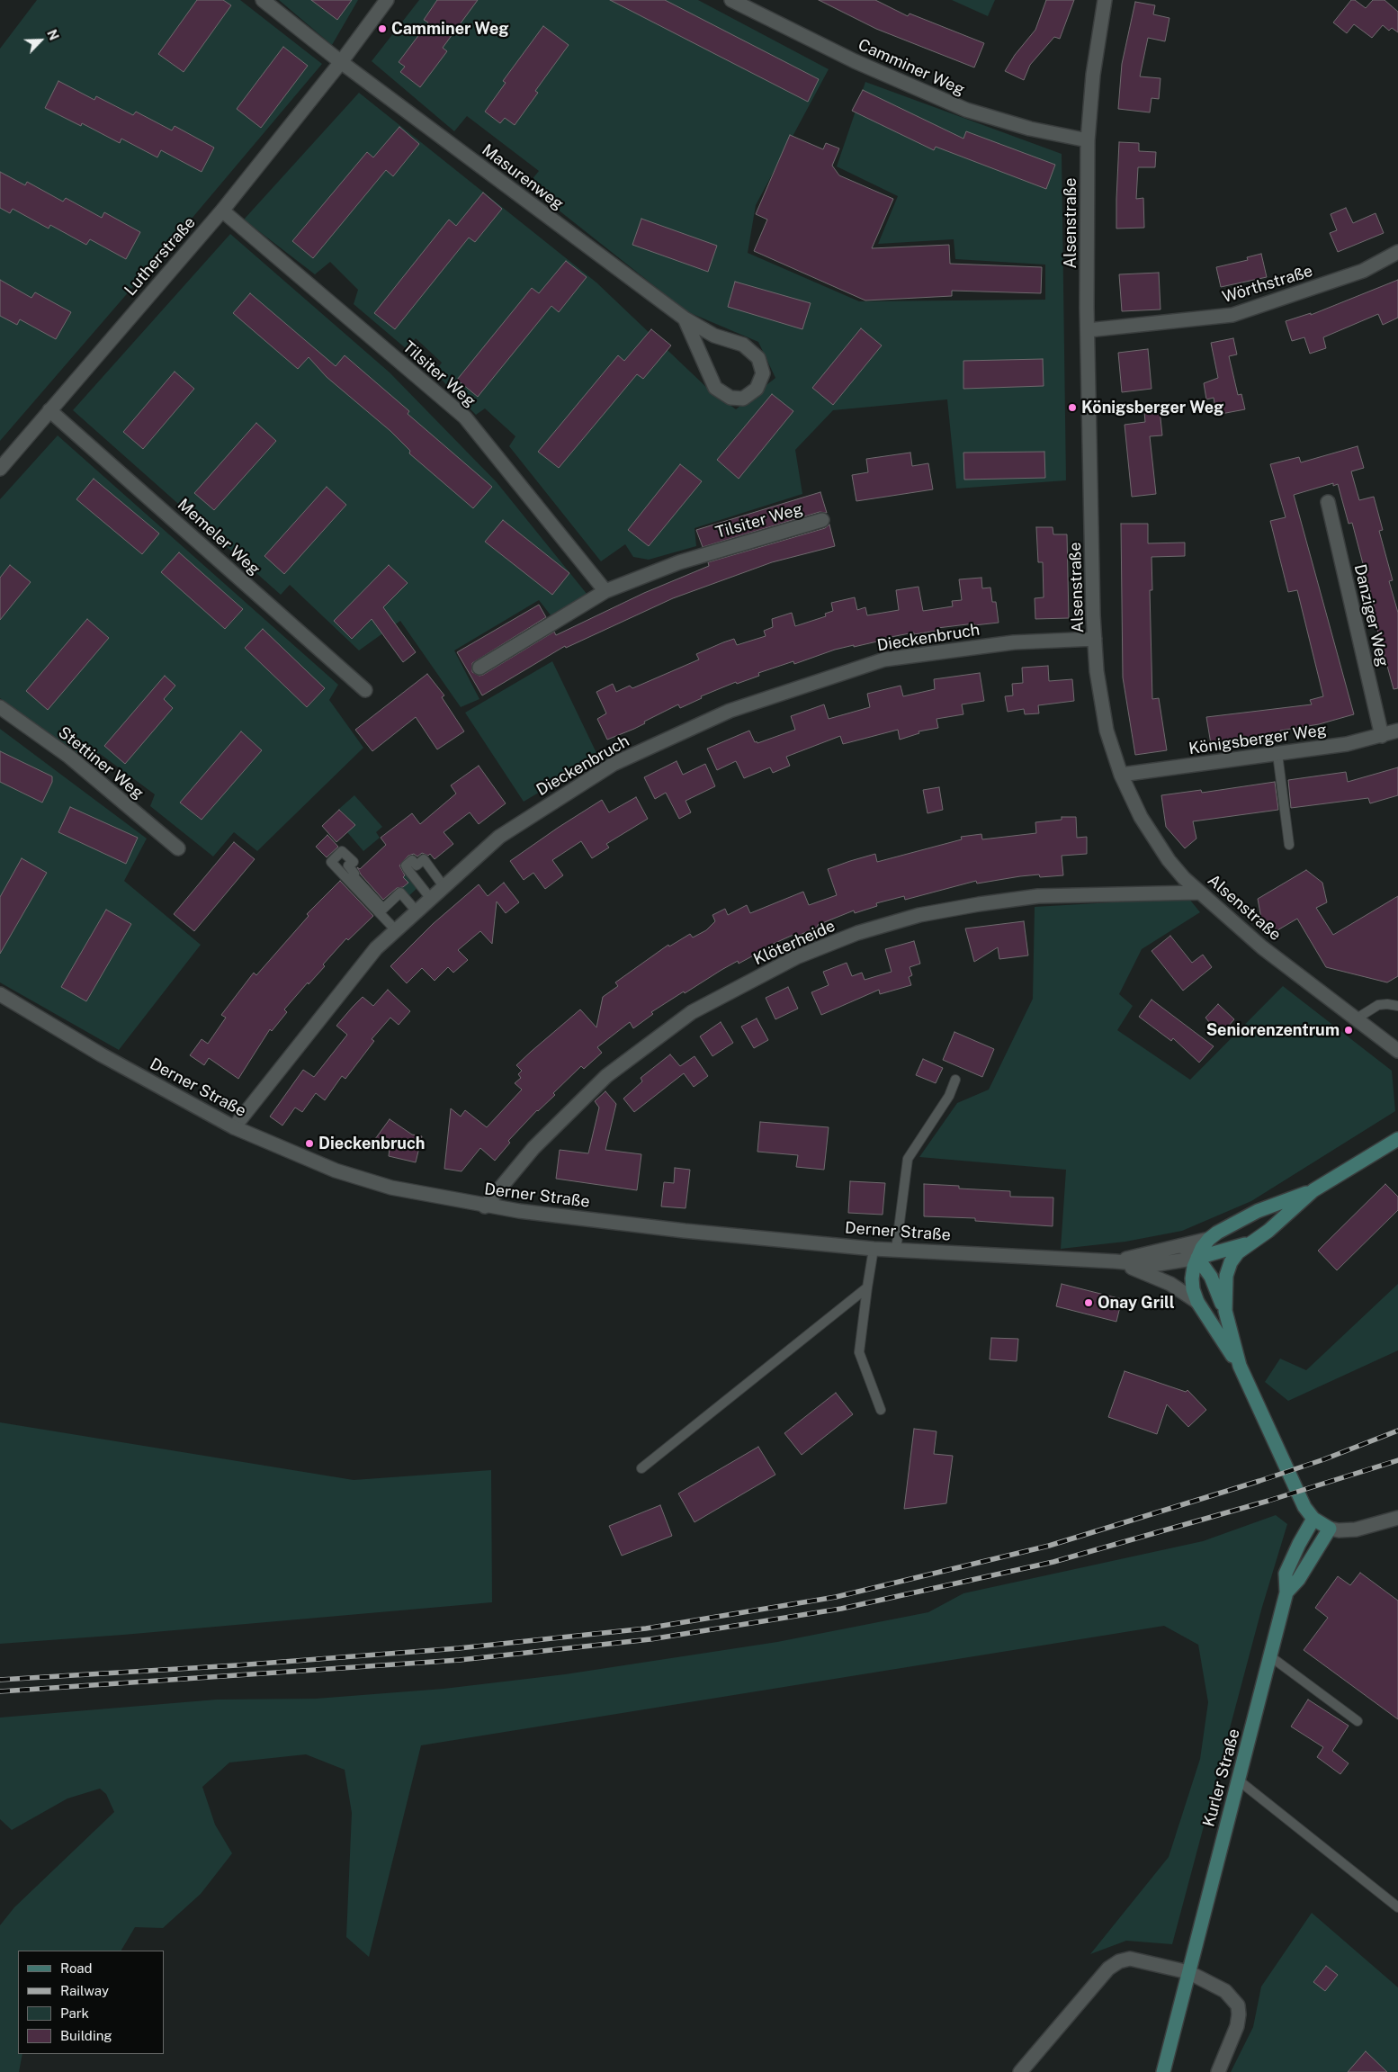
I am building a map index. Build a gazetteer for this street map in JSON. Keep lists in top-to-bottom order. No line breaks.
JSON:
{"streets":{"main road":["Kurler Straße"],"street":["Camminer Weg","Masurenweg","Alsenstraße","Lutherstraße","Wörthstraße","Tilsiter Weg","Memeler Weg","Danziger Weg","Dieckenbruch","Königsberger Weg","Stettiner Weg","Klöterheide","Derner Straße"]},"crossings":[["Camminer Weg","Alsenstraße"],["Masurenweg","Lutherstraße"],["Alsenstraße","Wörthstraße"],["Alsenstraße","Dieckenbruch"],["Alsenstraße","Königsberger Weg"],["Alsenstraße","Klöterheide"],["Lutherstraße","Tilsiter Weg"],["Lutherstraße","Memeler Weg"],["Danziger Weg","Königsberger Weg"],["Dieckenbruch","Derner Straße"],["Klöterheide","Derner Straße"]],"places":["Camminer Weg","Königsberger Weg","Seniorenzentrum","Dieckenbruch","Onay Grill"],"legend":["Road","Railway","Park","Building"],"north":"top right"}
